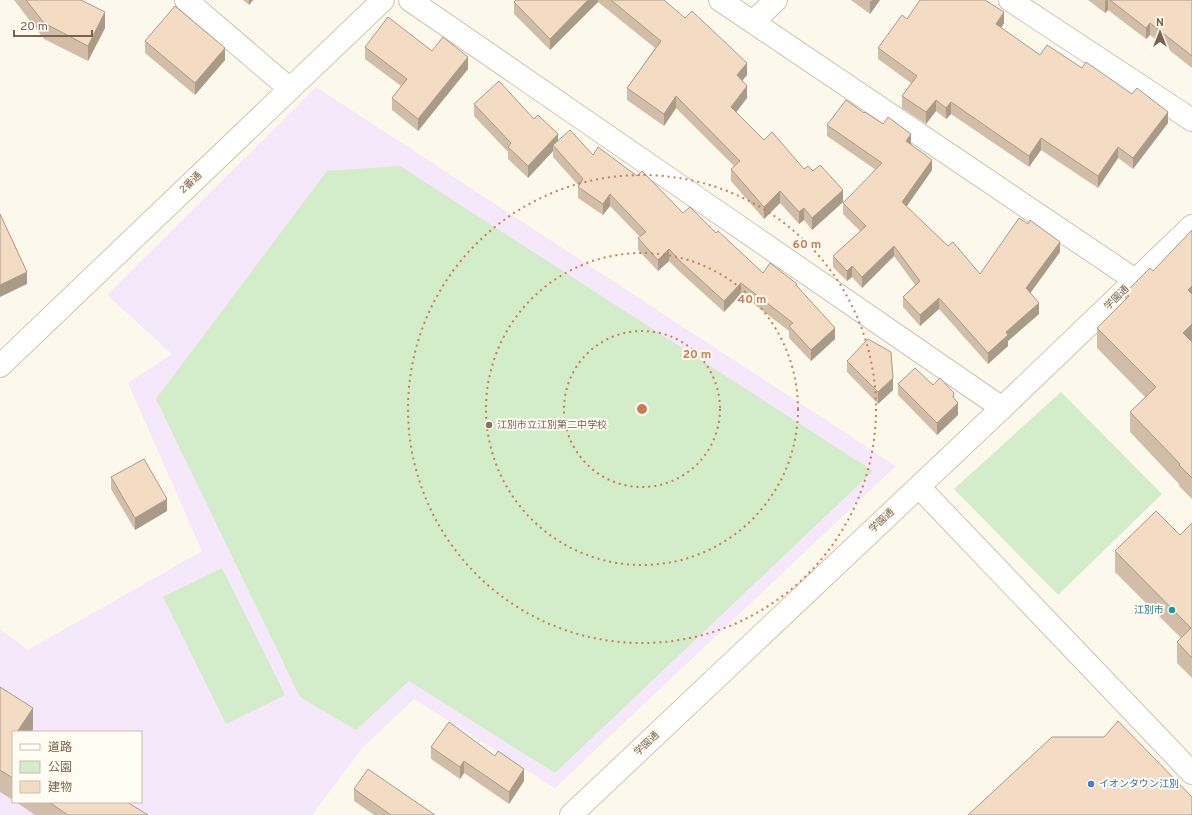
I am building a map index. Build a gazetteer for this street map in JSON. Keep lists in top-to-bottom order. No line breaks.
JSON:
{"streets":{"street":["2番通","学園通"]},"places":["江別市立江別第二中学校","江別市","イオンタウン江別"],"legend":["道路","公園","建物"],"scale_bar":"20 m","north":"top","rings":["60 m","40 m","20 m"]}
